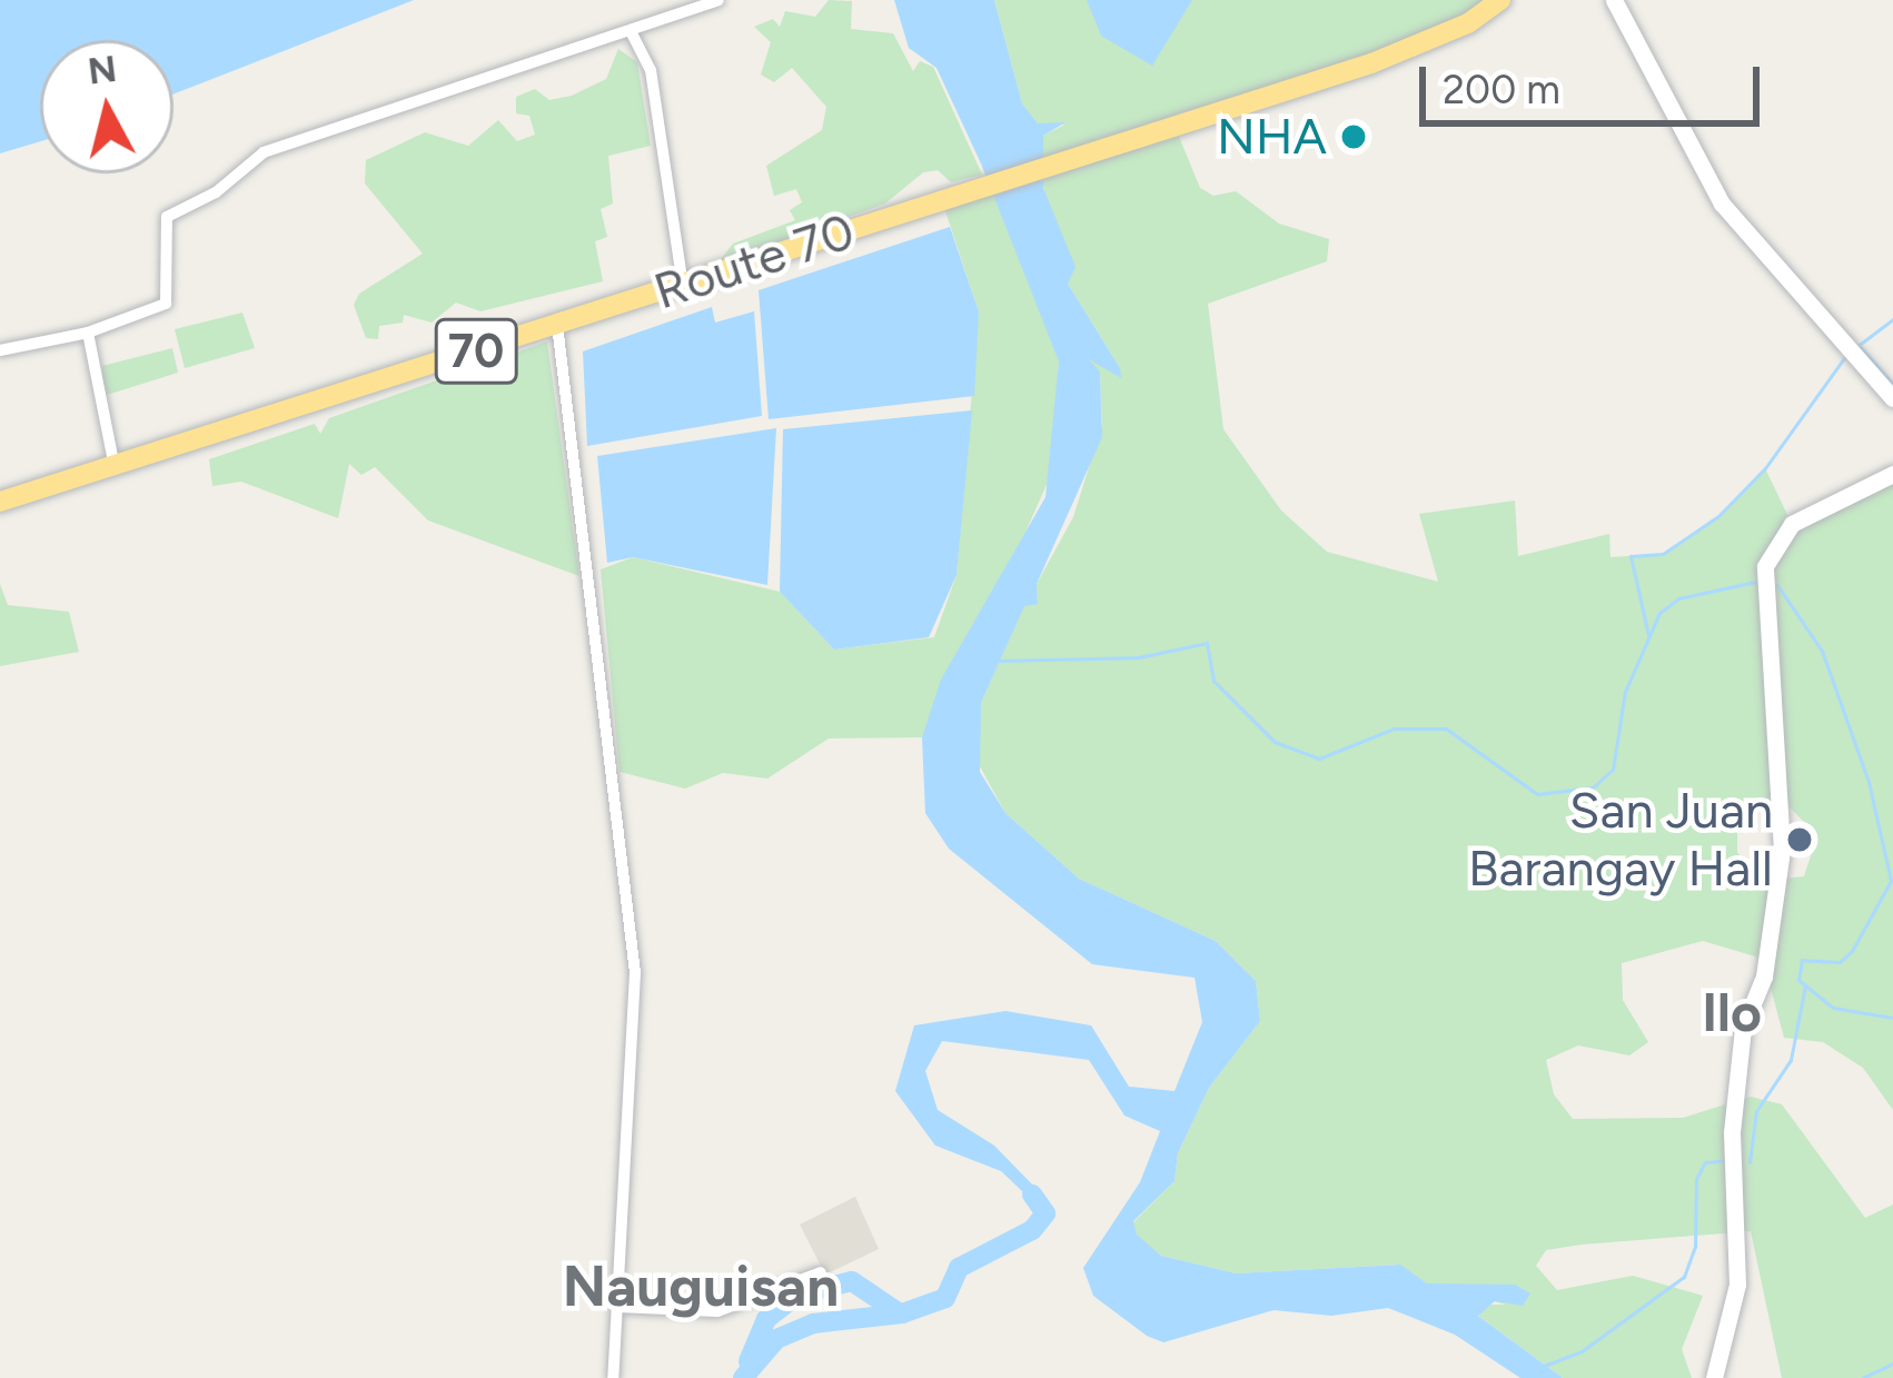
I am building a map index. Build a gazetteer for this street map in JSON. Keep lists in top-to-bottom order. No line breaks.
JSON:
{"streets":{"highway":["Route 70","70"]},"districts":["Ilo","Nauguisan"],"places":["NHA","San Juan Barangay Hall"],"scale_bar":"200 m","north":"top"}
